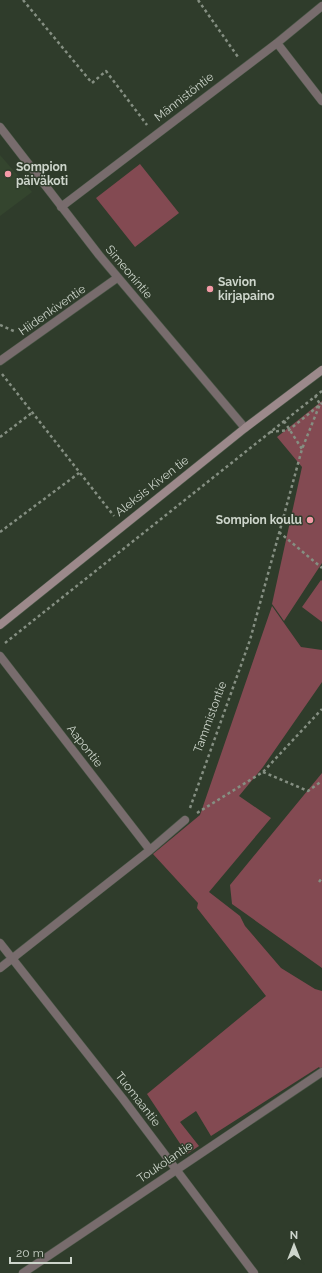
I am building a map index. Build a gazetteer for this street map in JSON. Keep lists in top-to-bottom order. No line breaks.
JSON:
{"streets":{"street":["Männistöntie","Simeonintie","Hiidenkiventie","Aleksis Kiven tie","Aapontie","Tuomaantie","Toukolantie"],"path":["Tammistontie"]},"crossings":[["Männistöntie","Simeonintie"],["Simeonintie","Hiidenkiventie"],["Simeonintie","Aleksis Kiven tie"],["Tuomaantie","Toukolantie"]],"places":["Sompion päiväkoti","Savion kirjapaino","Sompion koulu"],"scale_bar":"20 m","north":"top"}
